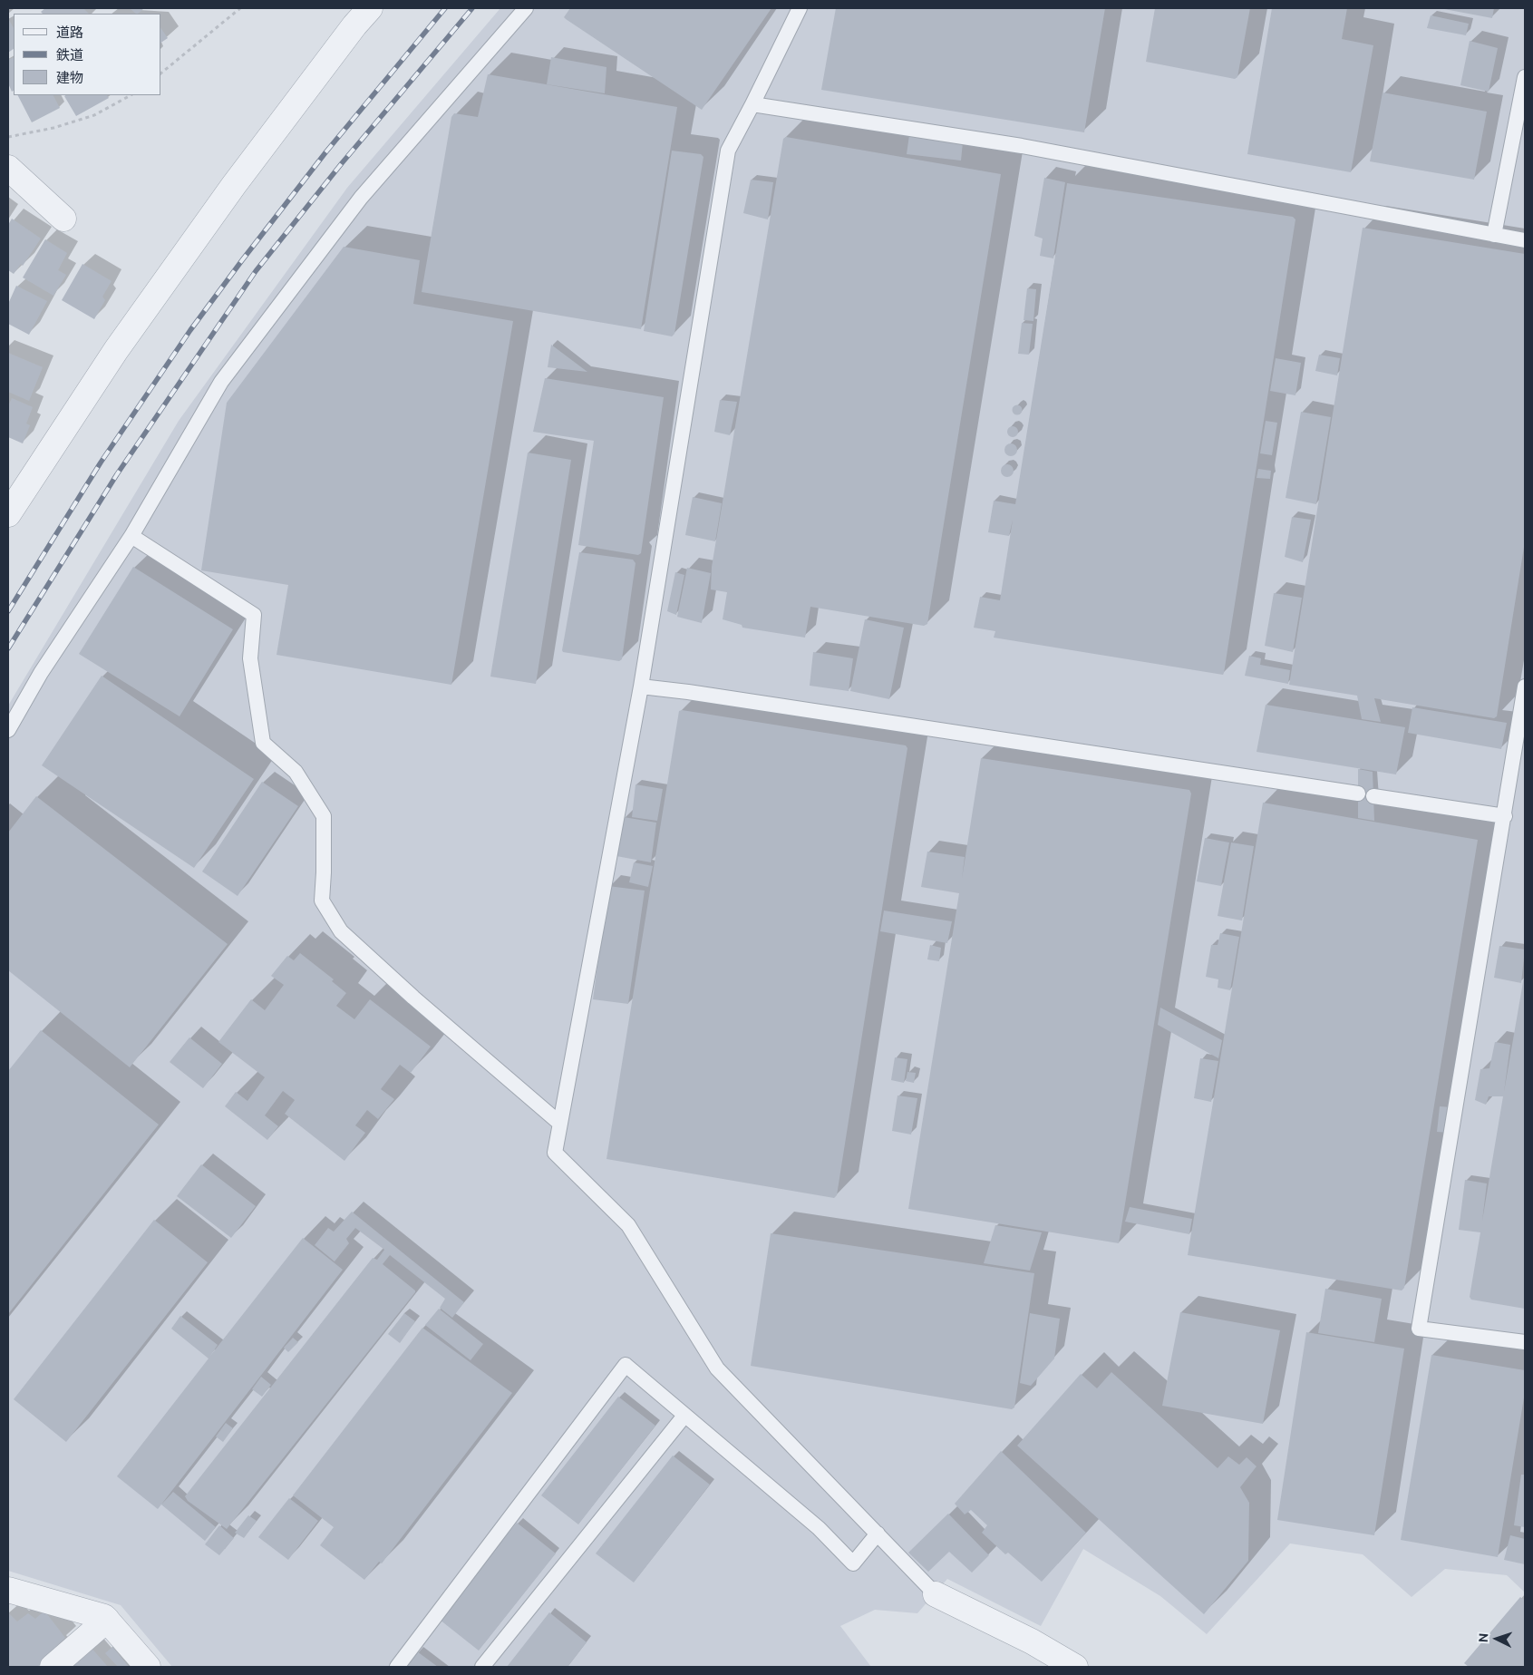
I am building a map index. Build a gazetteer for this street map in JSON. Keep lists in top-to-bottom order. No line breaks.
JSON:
{"legend":["道路","鉄道","建物"],"north":"left"}
